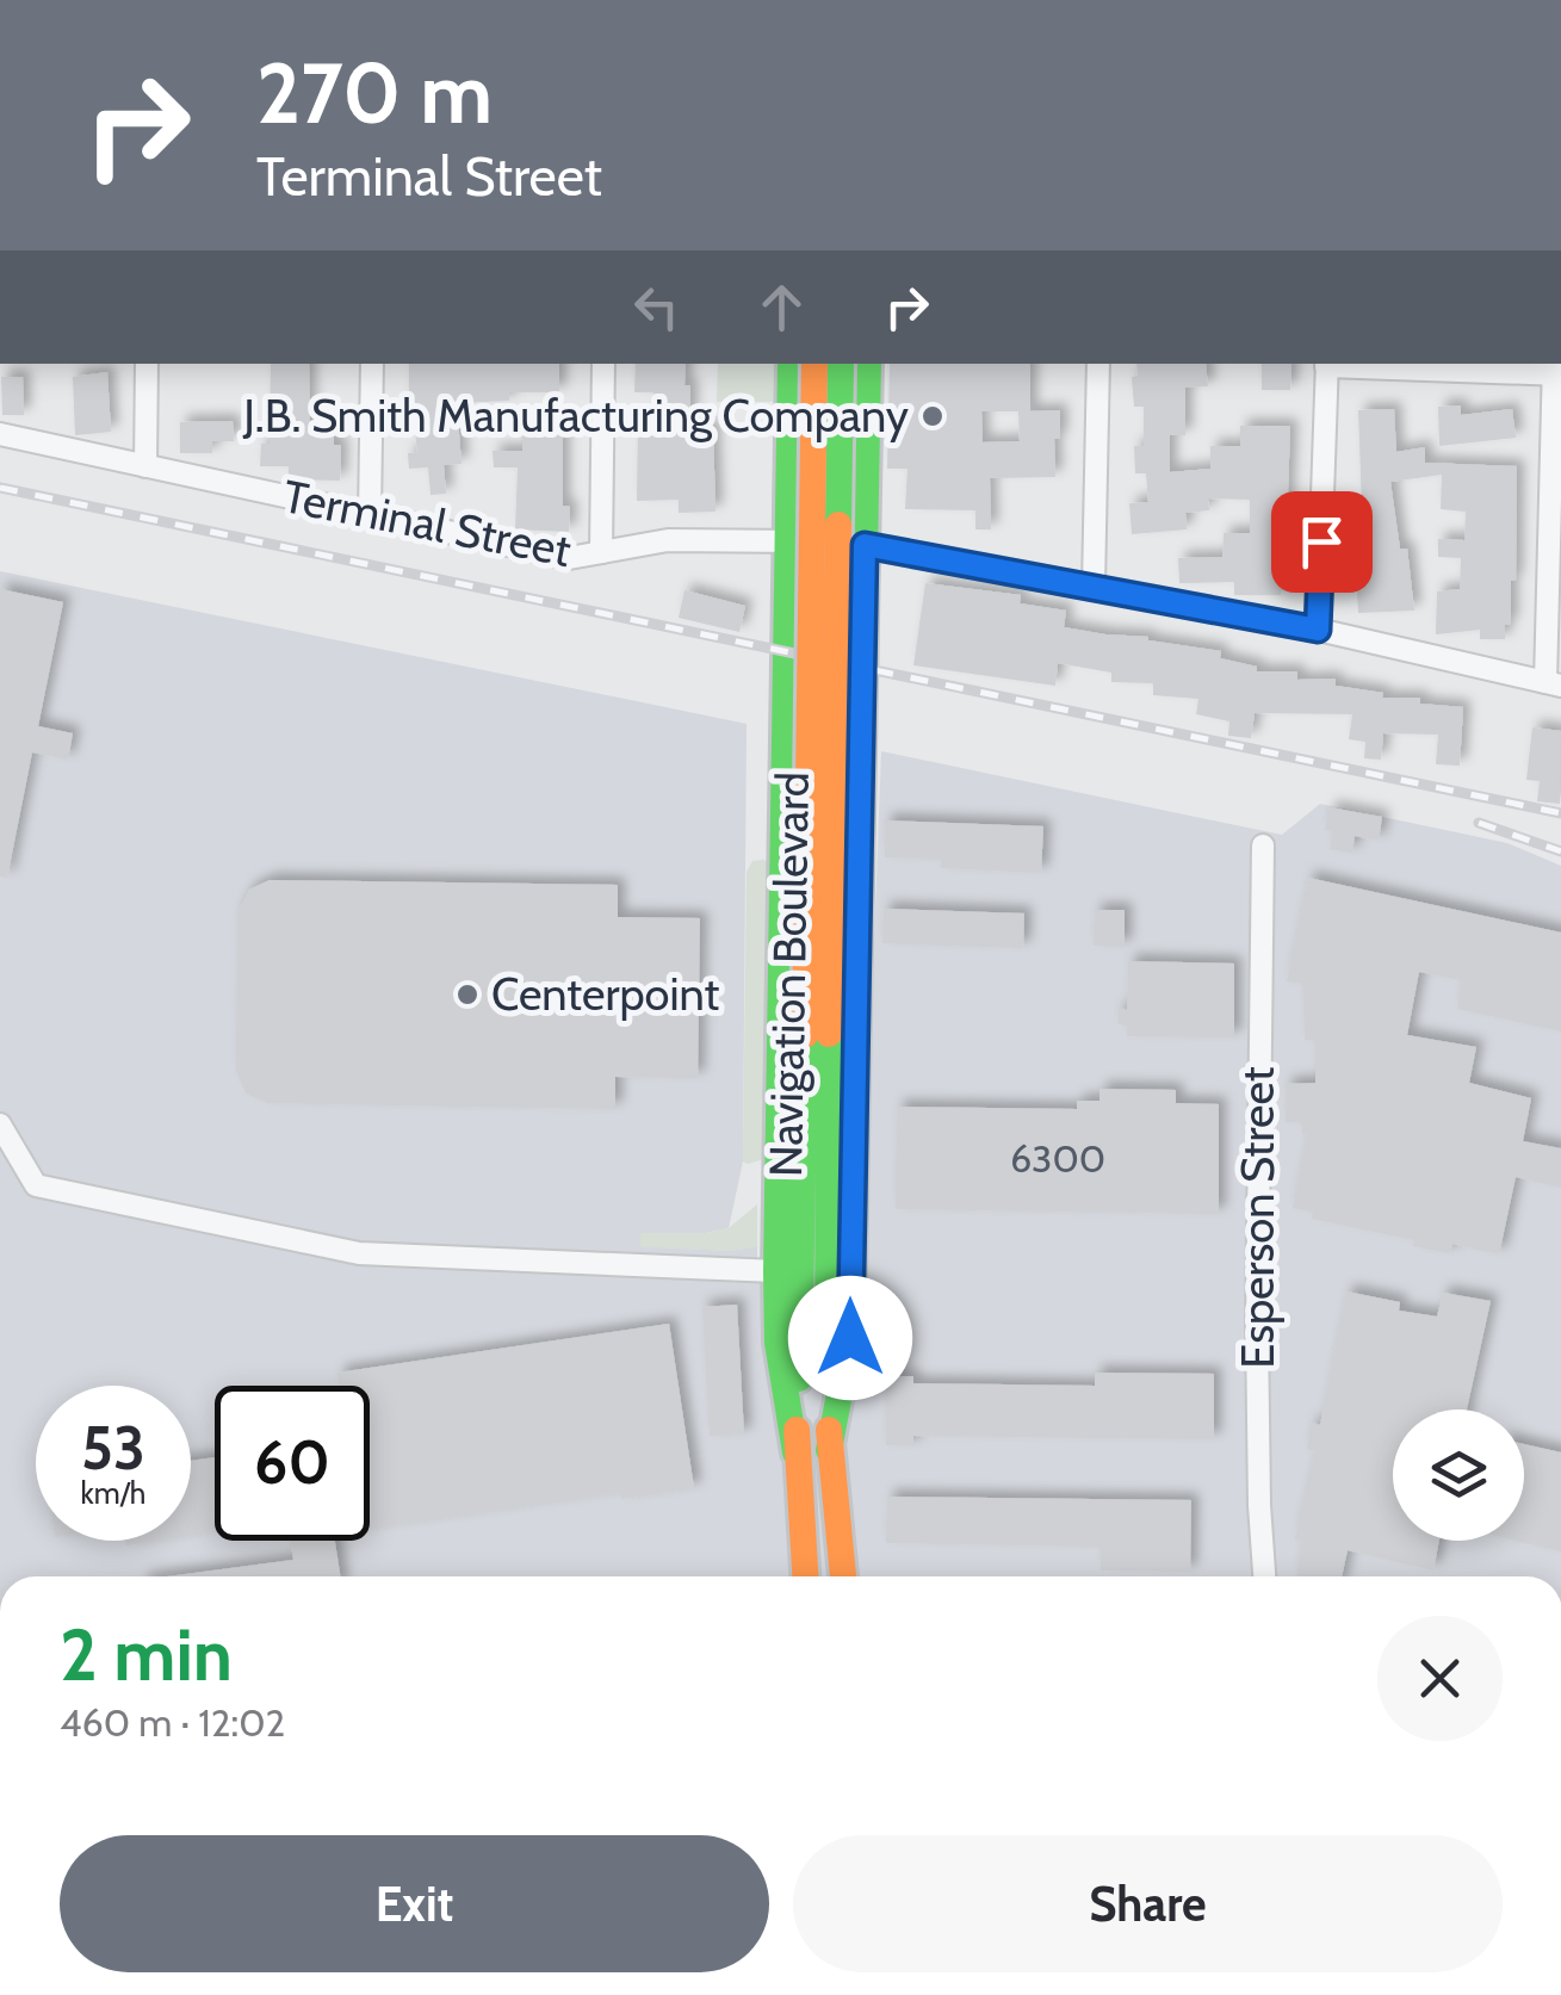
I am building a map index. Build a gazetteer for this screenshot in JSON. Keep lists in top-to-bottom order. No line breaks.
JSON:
{"streets":{"main road":["Navigation Boulevard"],"street":["Terminal Street","Esperson Street"]},"places":["J.B. Smith Manufacturing Company","Centerpoint"],"house_numbers":["6300"],"page":{"turn":["270 m","Terminal Street"],"speed":"53 km/h","limit":"60","heading":["2 min","460 m · 12:02"],"buttons":["Exit","Share"]}}
